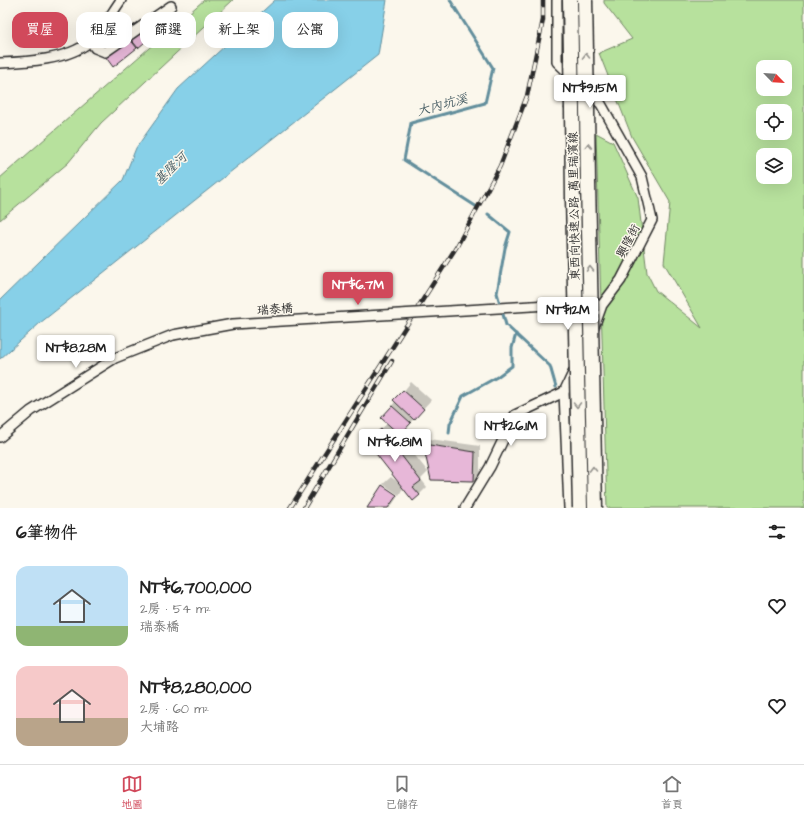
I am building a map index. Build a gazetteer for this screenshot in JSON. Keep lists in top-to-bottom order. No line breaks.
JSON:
{"streets":{"highway":["東西向快速公路 萬里瑞濱線"],"street":["興隆街","瑞泰橋"]},"crossings":[["興隆街","瑞泰橋"]],"water":["大內坑溪","基隆河"],"north":"bottom right","page":{"chip":["買屋","租屋","篩選","新上架","公寓"],"price":["NT$9.15M","NT$6.7M","NT$12M","NT$8.28M","NT$26.1M","NT$6.81M"],"heading":"6筆物件","list":[{"name":"NT$6,700,000","note":"2房 · 54 m² · 瑞泰橋"},{"name":"NT$8,280,000","note":"2房 · 60 m² · 大埔路"}],"tabs":["地圖","已儲存","首頁"]}}
